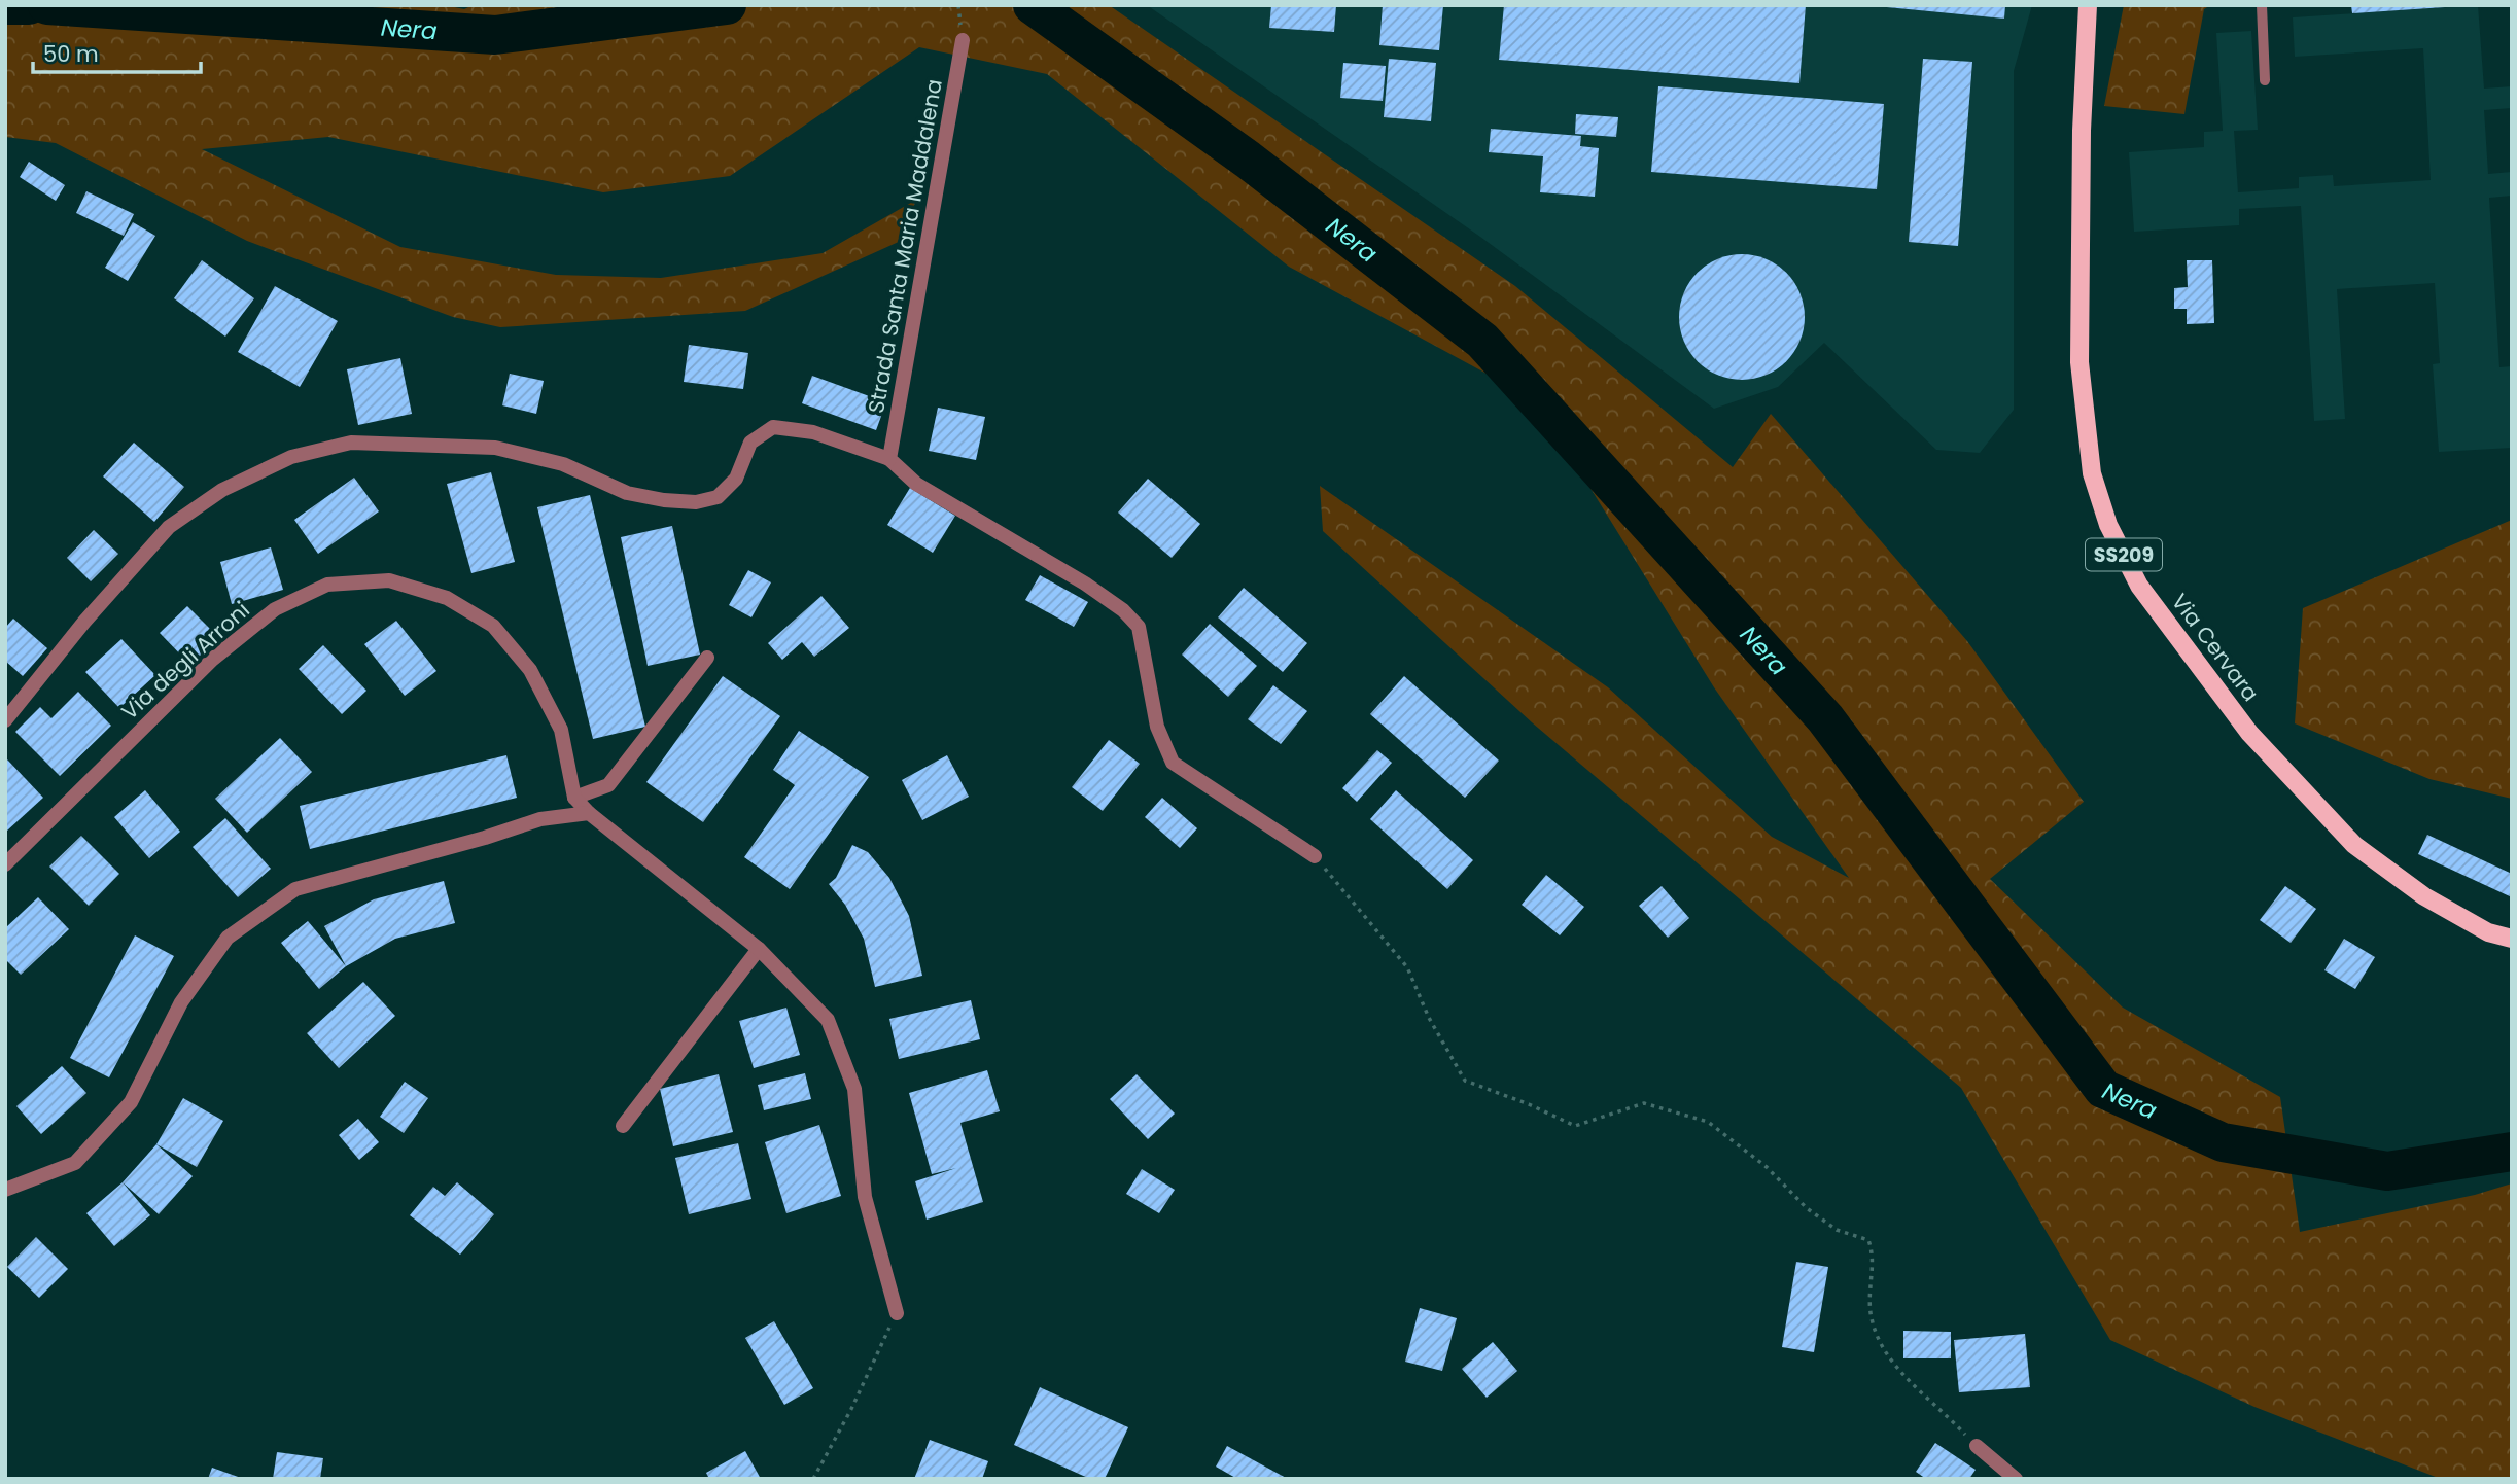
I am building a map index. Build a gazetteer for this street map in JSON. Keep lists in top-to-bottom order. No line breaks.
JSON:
{"streets":{"main road":["SS209","Via Cervara"],"street":["Strada Santa Maria Maddalena","Via degli Arroni"]},"water":["Nera"],"scale_bar":"50 m"}
